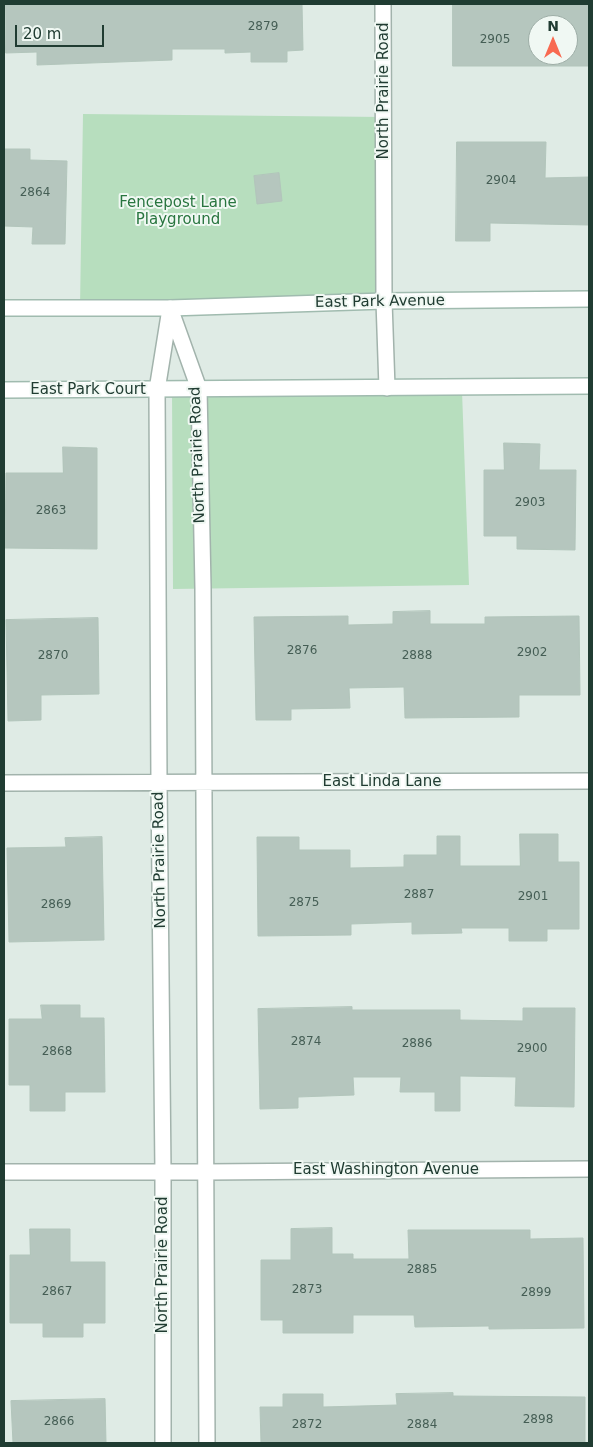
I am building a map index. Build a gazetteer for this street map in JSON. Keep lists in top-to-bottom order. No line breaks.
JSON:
{"streets":{"street":["North Prairie Road","East Park Avenue","East Park Court","East Linda Lane","East Washington Avenue"]},"crossings":[["North Prairie Road","East Park Avenue"],["North Prairie Road","East Park Court"],["North Prairie Road","East Linda Lane"],["North Prairie Road","East Washington Avenue"]],"parks":["Fencepost Lane Playground"],"house_numbers":["2879","2905","2904","2864","2903","2863","2876","2902","2870","2888","2887","2901","2875","2869","2874","2886","2900","2868","2885","2873","2867","2899","2898","2866","2872","2884"],"scale_bar":"20 m","north":"top"}
